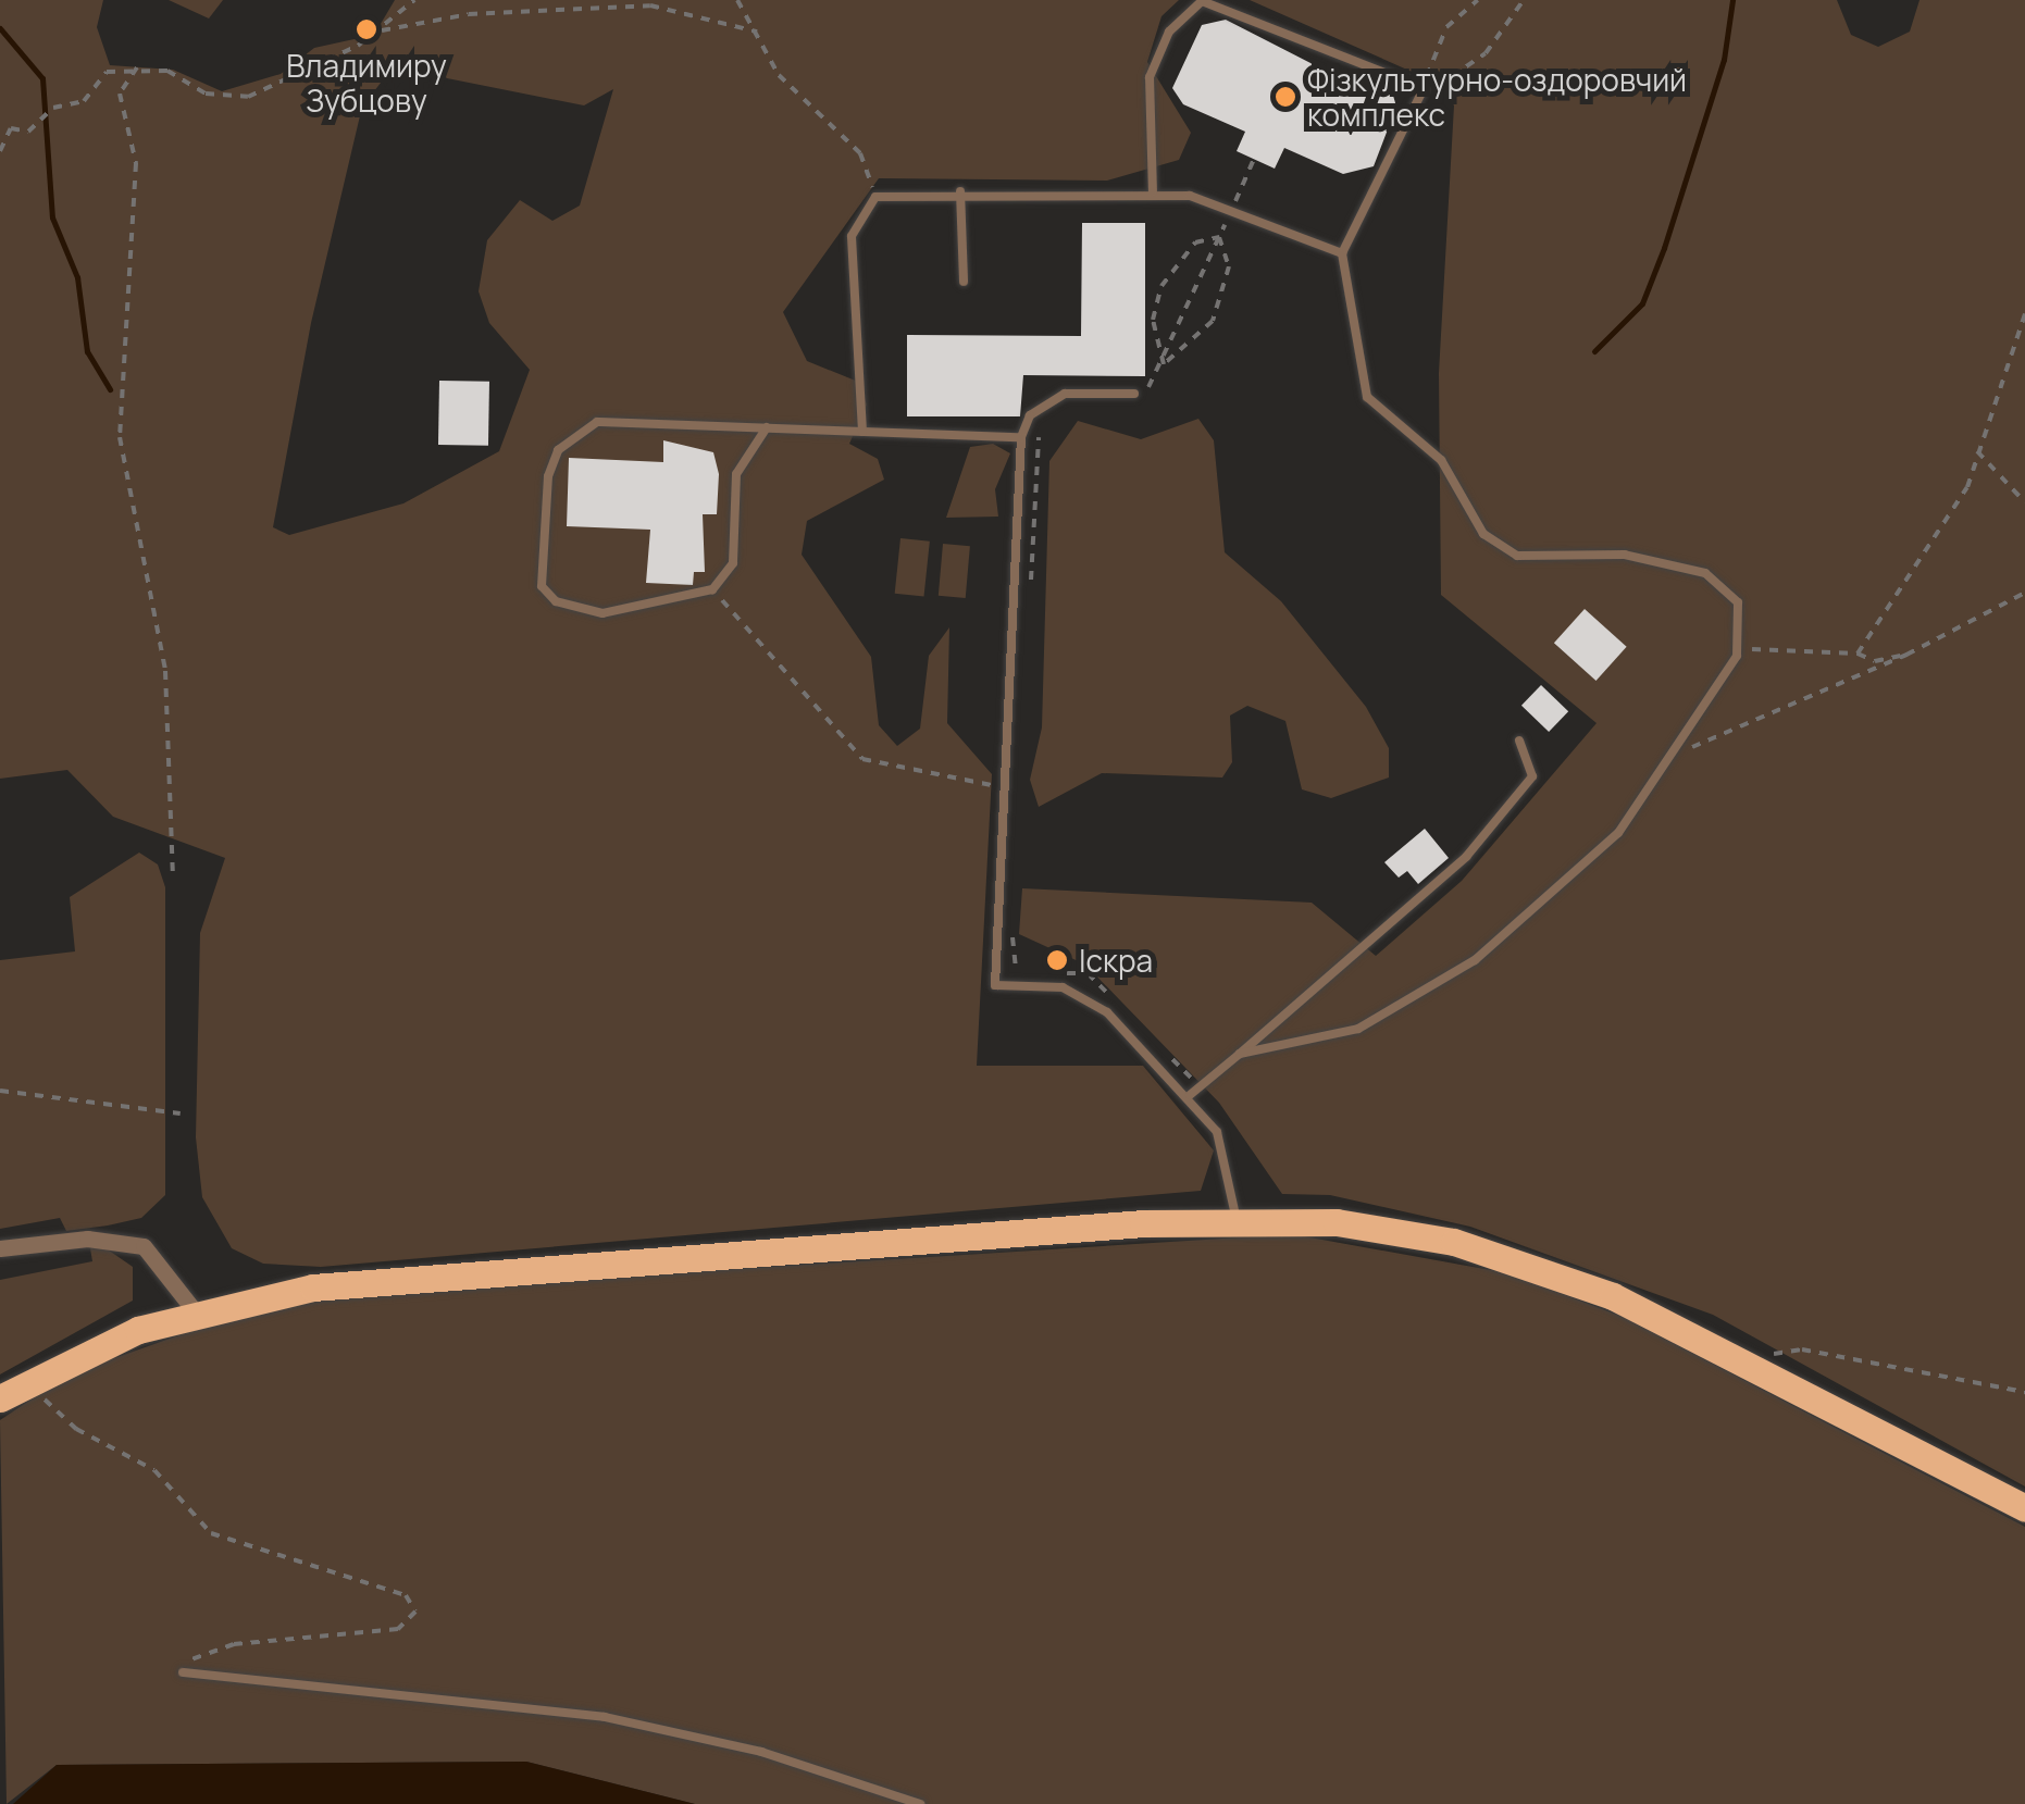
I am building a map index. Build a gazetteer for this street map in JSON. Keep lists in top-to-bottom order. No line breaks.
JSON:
{"places":["Владимиру Зубцову","Фізкультурно-оздоровчий комплекс","Іскра"]}
